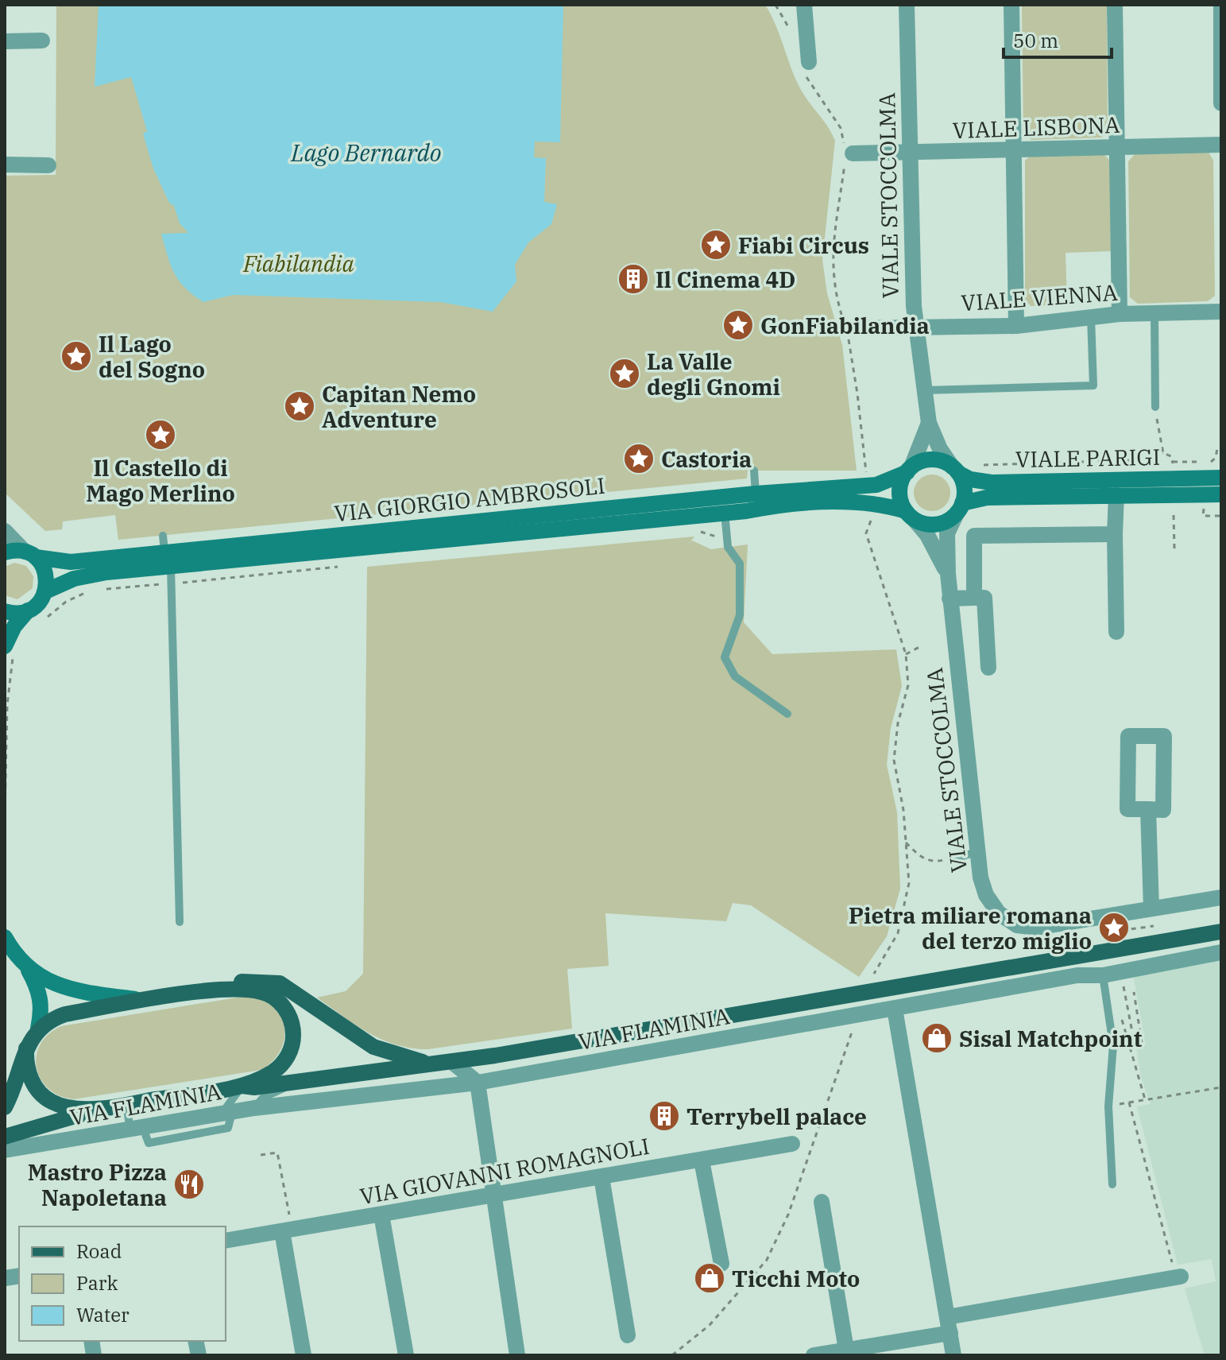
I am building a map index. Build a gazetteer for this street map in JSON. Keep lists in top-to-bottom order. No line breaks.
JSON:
{"streets":{"main road":["VIALE PARIGI","VIA GIORGIO AMBROSOLI","VIA FLAMINIA"],"street":["VIALE LISBONA","VIALE STOCCOLMA","VIALE VIENNA","VIA GIOVANNI ROMAGNOLI"]},"crossings":[["VIALE LISBONA","VIALE STOCCOLMA"],["VIALE STOCCOLMA","VIALE VIENNA"],["VIALE STOCCOLMA","VIALE PARIGI"],["VIALE STOCCOLMA","VIA GIORGIO AMBROSOLI"],["VIALE PARIGI","VIA GIORGIO AMBROSOLI"]],"water":["Lago Bernardo"],"parks":["Fiabilandia"],"places":{"place":["Fiabi Circus","GonFiabilandia","Il Lago del Sogno","La Valle degli Gnomi","Capitan Nemo Adventure","Il Castello di Mago Merlino","Castoria","Pietra miliare romana del terzo miglio"],"building":["Il Cinema 4D","Terrybell palace"],"shop":["Sisal Matchpoint","Ticchi Moto"],"restaurant":["Mastro Pizza Napoletana"]},"legend":["Road","Park","Water"],"scale_bar":"50 m"}
